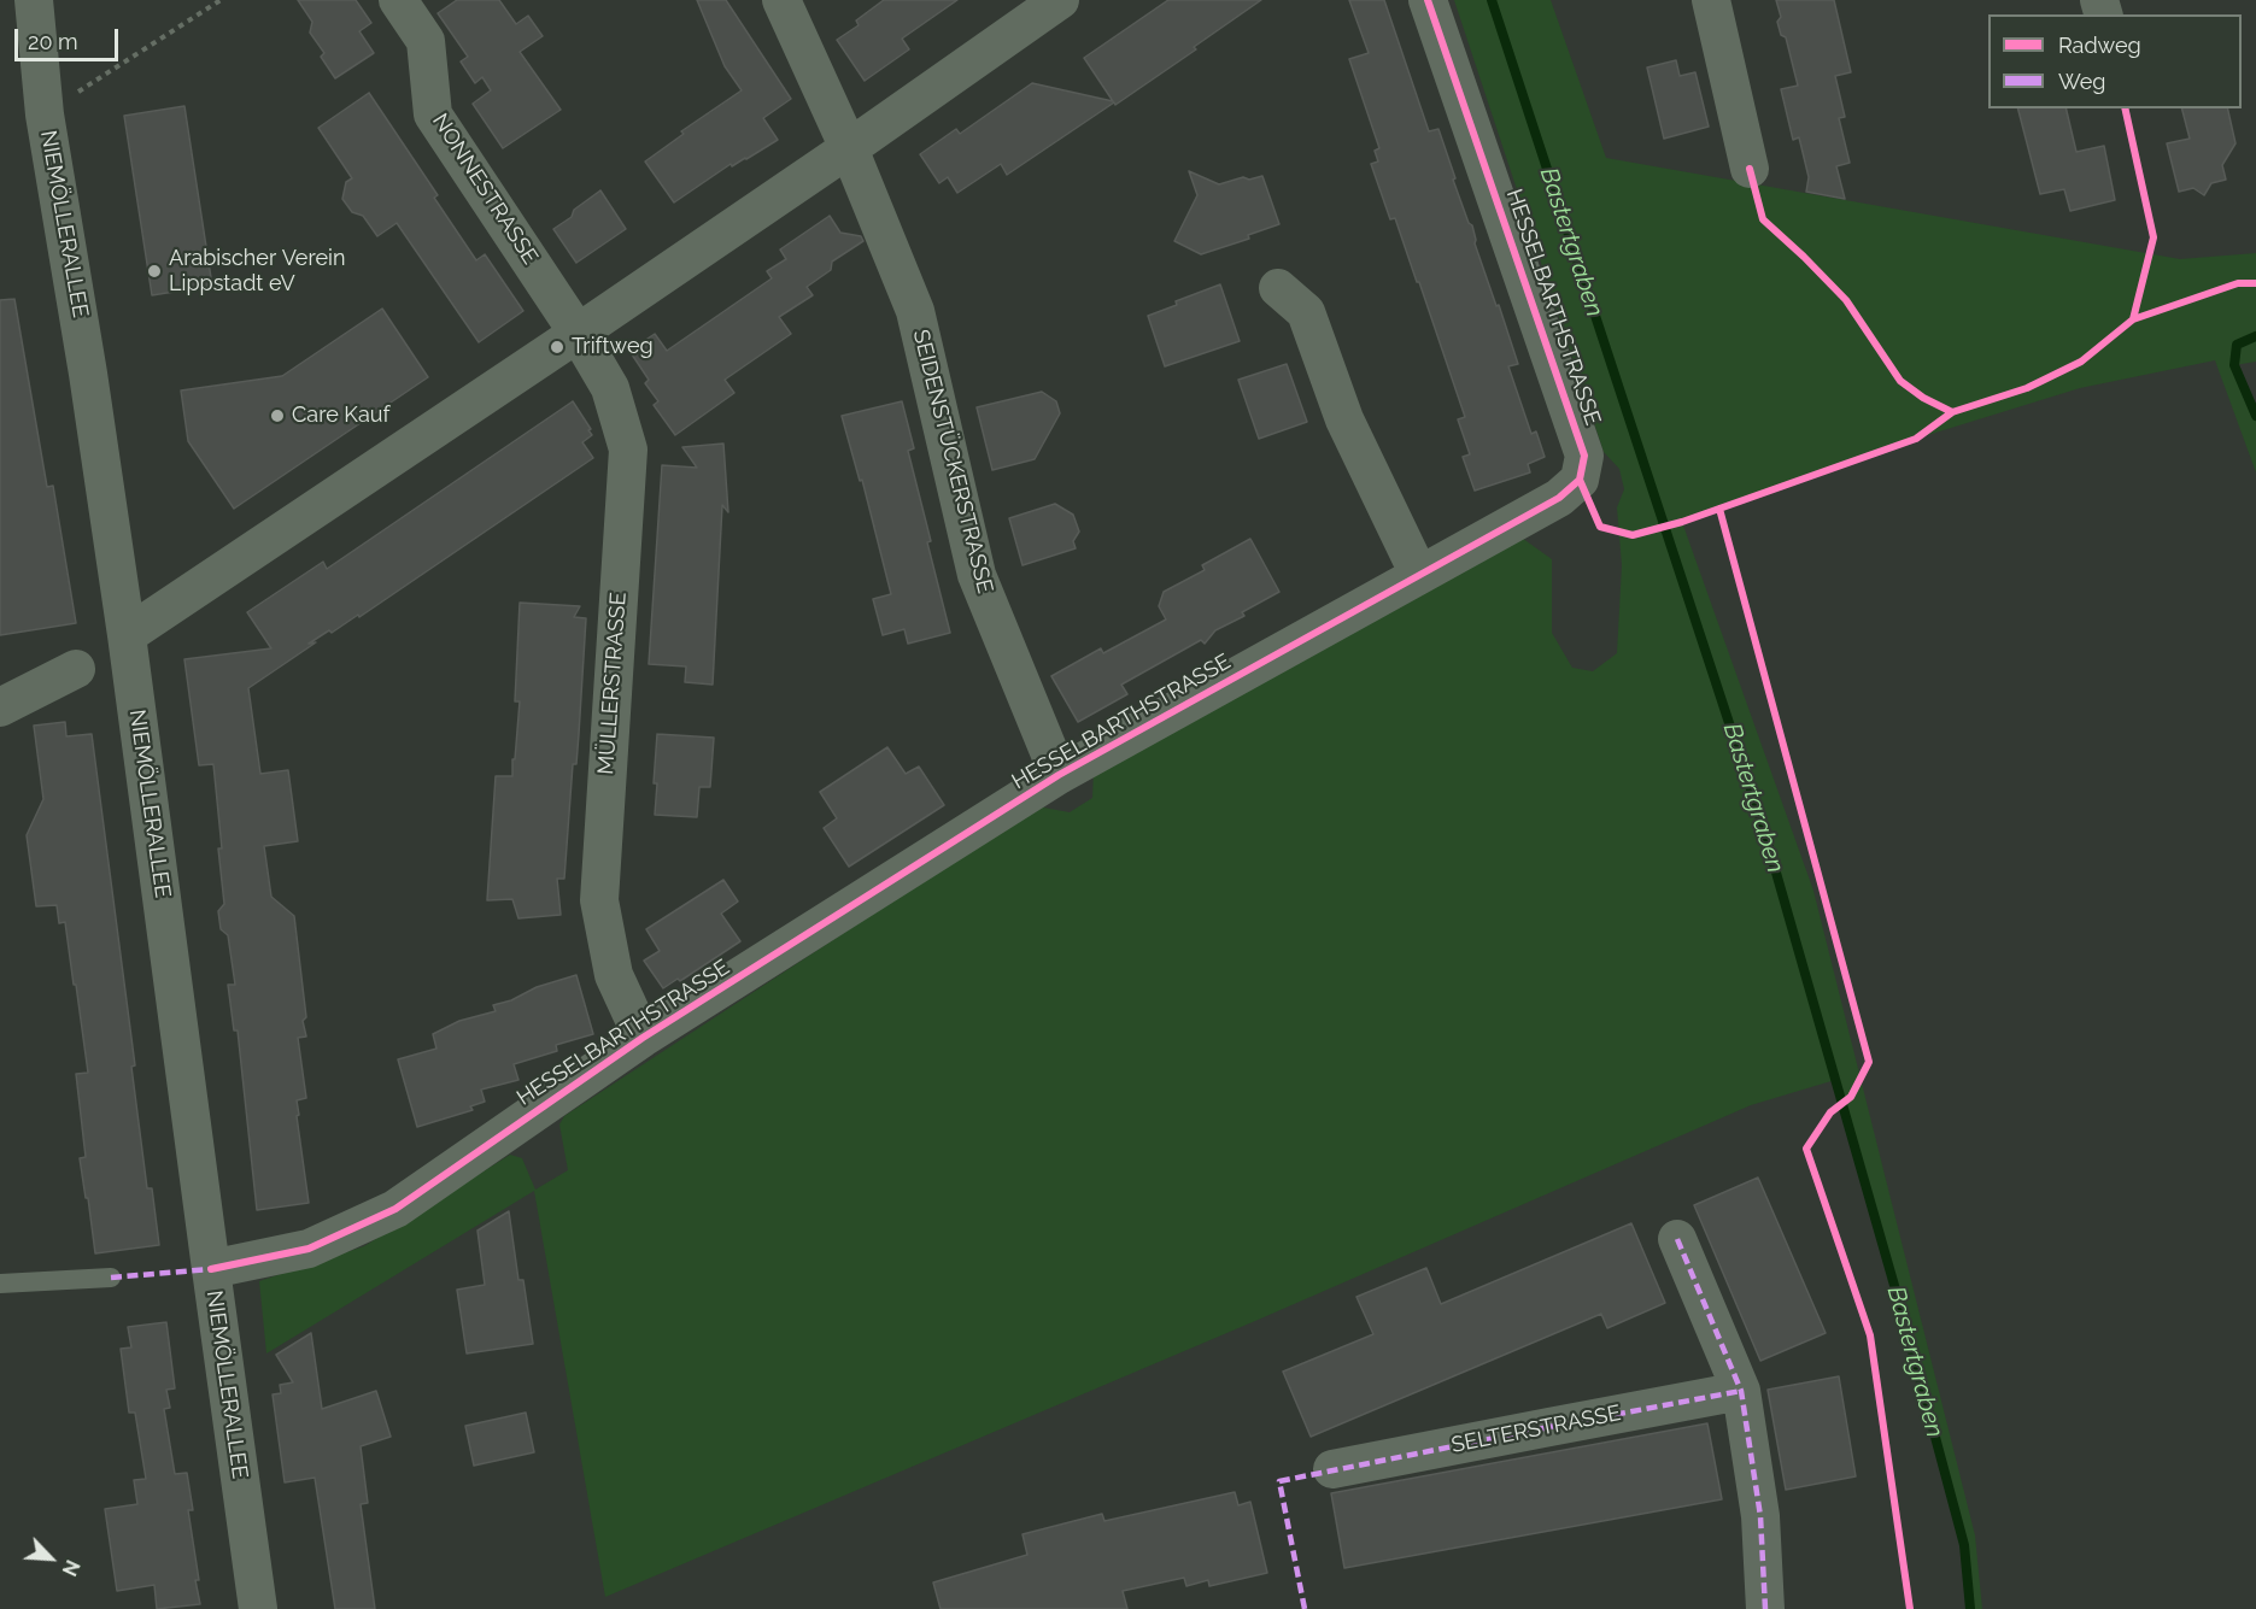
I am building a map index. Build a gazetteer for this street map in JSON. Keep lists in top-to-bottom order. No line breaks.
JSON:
{"streets":{"street":["NONNESTRASSE","NIEMÖLLERALLEE","HESSELBARTHSTRASSE","SEIDENSTÜCKERSTRASSE","MÜLLERSTRASSE","SELTERSTRASSE"]},"crossings":[["NONNESTRASSE","MÜLLERSTRASSE"],["NIEMÖLLERALLEE","HESSELBARTHSTRASSE"],["HESSELBARTHSTRASSE","SEIDENSTÜCKERSTRASSE"],["HESSELBARTHSTRASSE","MÜLLERSTRASSE"]],"water":["Bastertgraben"],"places":["Arabischer Verein Lippstadt eV","Triftweg","Care Kauf"],"legend":["Radweg","Weg"],"scale_bar":"20 m","north":"bottom right"}
